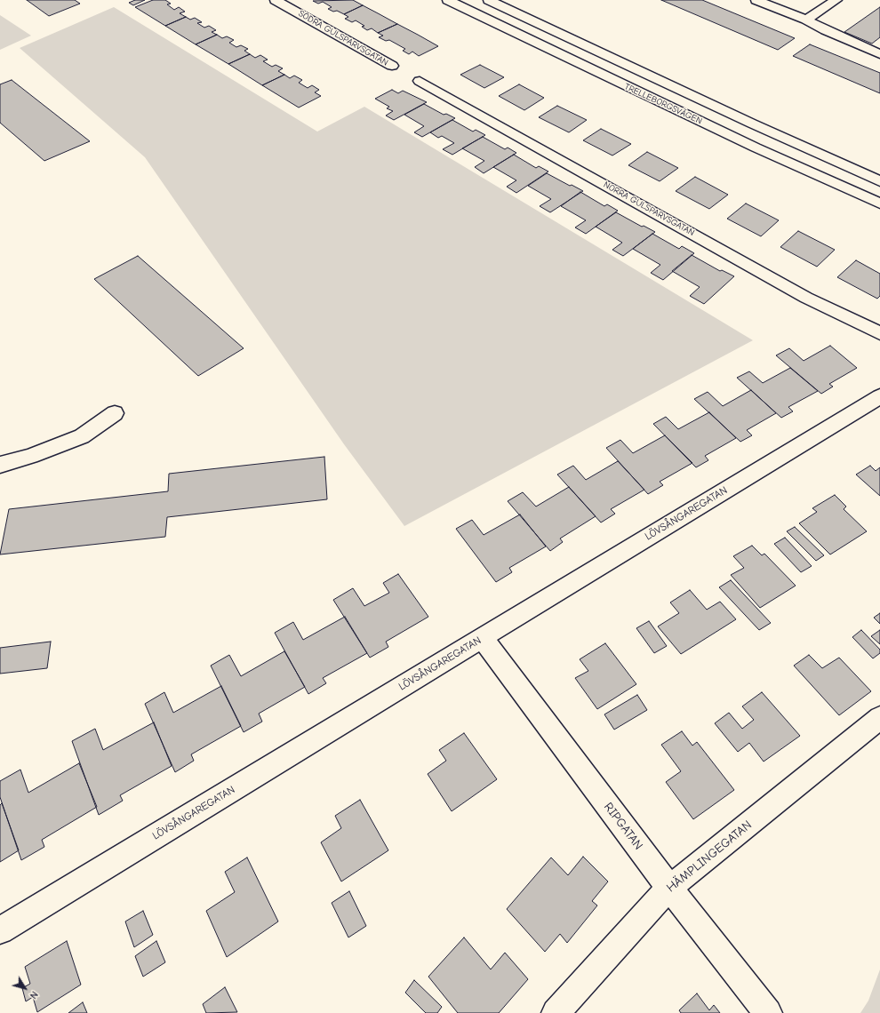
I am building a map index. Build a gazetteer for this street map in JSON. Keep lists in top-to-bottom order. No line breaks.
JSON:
{"streets":{"main road":["SÖDRA GULSPARVSGATAN","TRELLEBORGSVÄGEN","NORRA GULSPARVSGATAN","LÖVSÅNGAREGATAN","RIPGATAN","HÄMPLINGEGATAN"]},"crossings":[["LÖVSÅNGAREGATAN","RIPGATAN"],["RIPGATAN","HÄMPLINGEGATAN"]],"north":"bottom right"}
